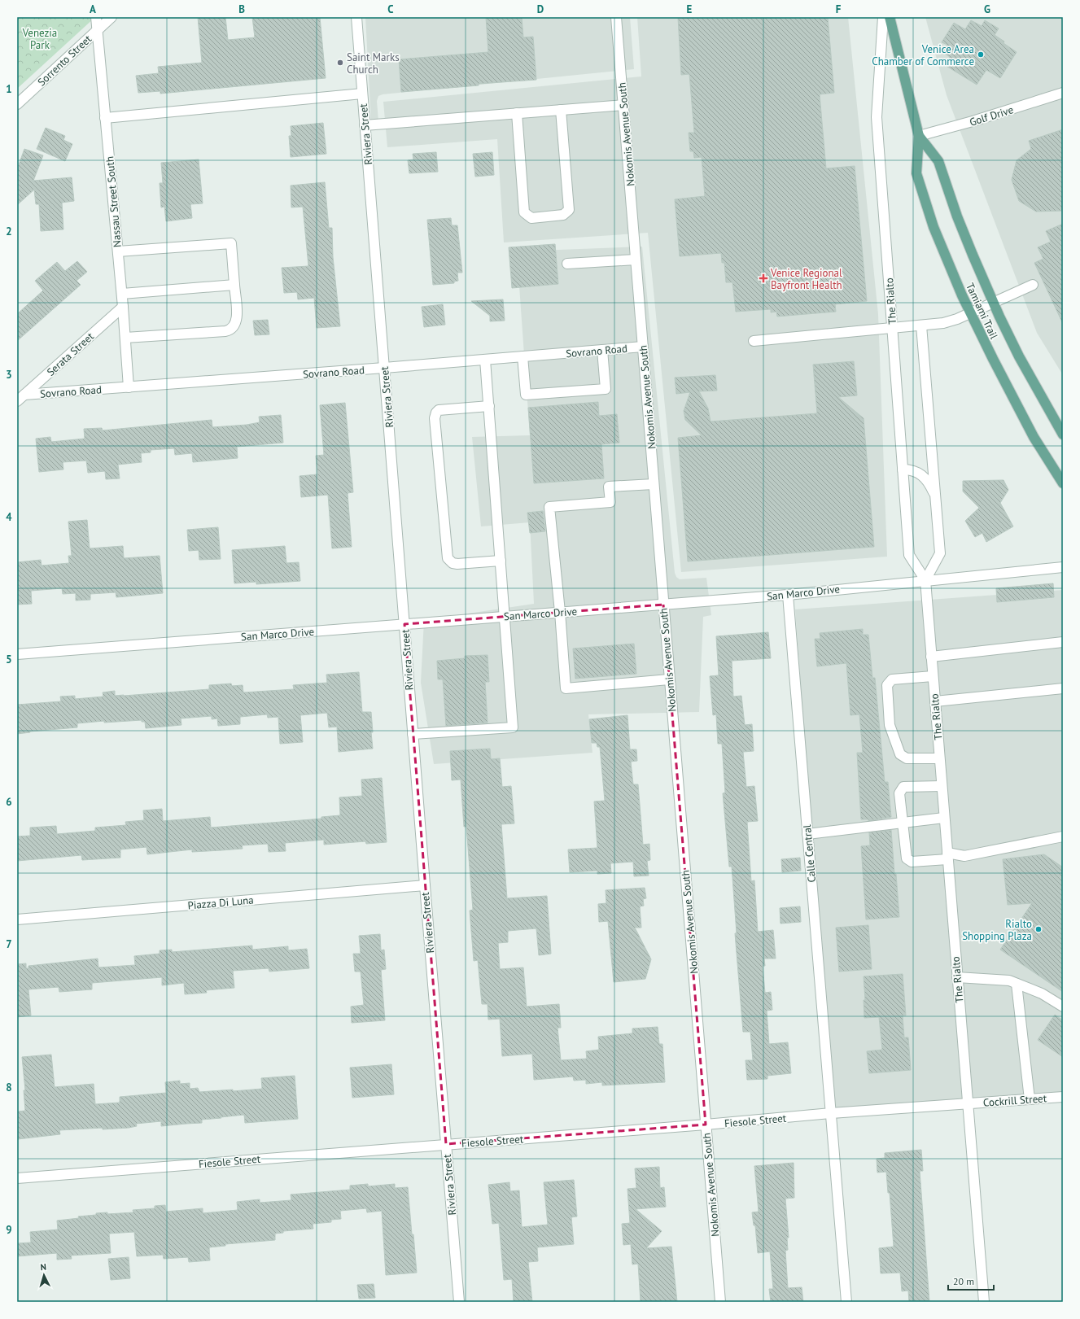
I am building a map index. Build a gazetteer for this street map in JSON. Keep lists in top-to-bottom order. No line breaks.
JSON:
{"streets":{"main road":["Tamiami Trail"],"street":["Sorrento Street","Golf Drive","Riviera Street","Nokomis Avenue South","Nassau Street South","The Rialto","Sovrano Road","Serata Street","San Marco Drive","Calle Central","Piazza Di Luna","Cockrill Street","Fiesole Street"]},"crossings":[["Sorrento Street","Nassau Street South"],["Golf Drive","Tamiami Trail"],["Riviera Street","Sovrano Road"],["Riviera Street","San Marco Drive"],["Riviera Street","Piazza Di Luna"],["Riviera Street","Fiesole Street"],["Nokomis Avenue South","Sovrano Road"],["Nokomis Avenue South","San Marco Drive"],["Nokomis Avenue South","Fiesole Street"],["Nassau Street South","Sovrano Road"],["Nassau Street South","Serata Street"],["The Rialto","San Marco Drive"],["The Rialto","Cockrill Street"],["The Rialto","Fiesole Street"],["Sovrano Road","Serata Street"],["San Marco Drive","Calle Central"],["Calle Central","Fiesole Street"],["Cockrill Street","Fiesole Street"]],"parks":["Venezia Park"],"places":{"other":["Venice Area Chamber of Commerce","Saint Marks Church","Rialto Shopping Plaza"],"health":["Venice Regional Bayfront Health"]},"scale_bar":"20 m","north":"top","grid":{"columns":["A","B","C","D","E","F","G"],"rows":["1","2","3","4","5","6","7","8","9"]}}
